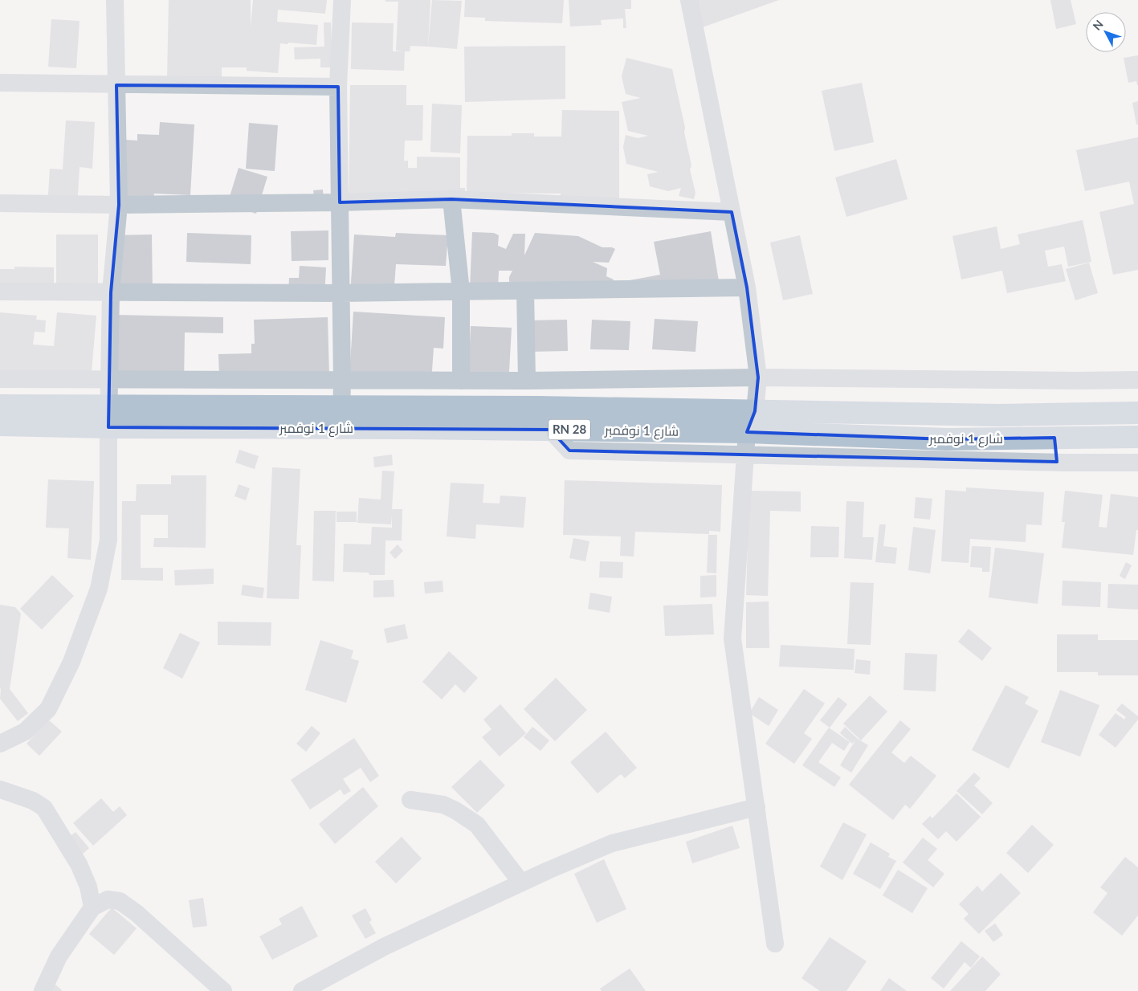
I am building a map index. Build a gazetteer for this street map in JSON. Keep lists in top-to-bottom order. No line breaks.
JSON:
{"streets":{"main road":["شارع 1 نوفمبر","RN 28"]},"north":"top left"}
